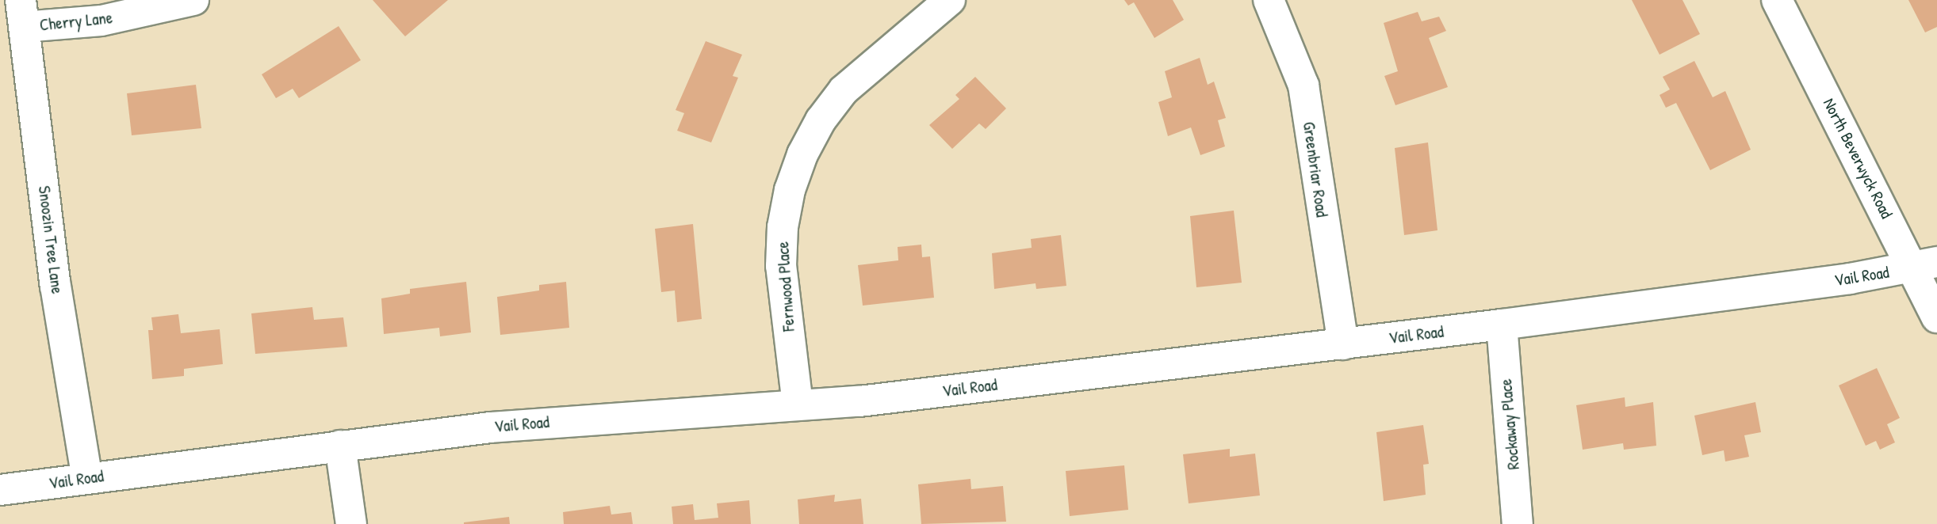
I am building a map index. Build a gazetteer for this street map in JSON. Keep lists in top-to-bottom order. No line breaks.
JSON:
{"streets":{"street":["Cherry Lane","North Beverwyck Road","Greenbriar Road","Snoozin Tree Lane","Vail Road","Fernwood Place","Rockaway Place"]},"crossings":[["Cherry Lane","Snoozin Tree Lane"],["North Beverwyck Road","Vail Road"],["Greenbriar Road","Vail Road"],["Snoozin Tree Lane","Vail Road"],["Vail Road","Fernwood Place"],["Vail Road","Rockaway Place"]]}
